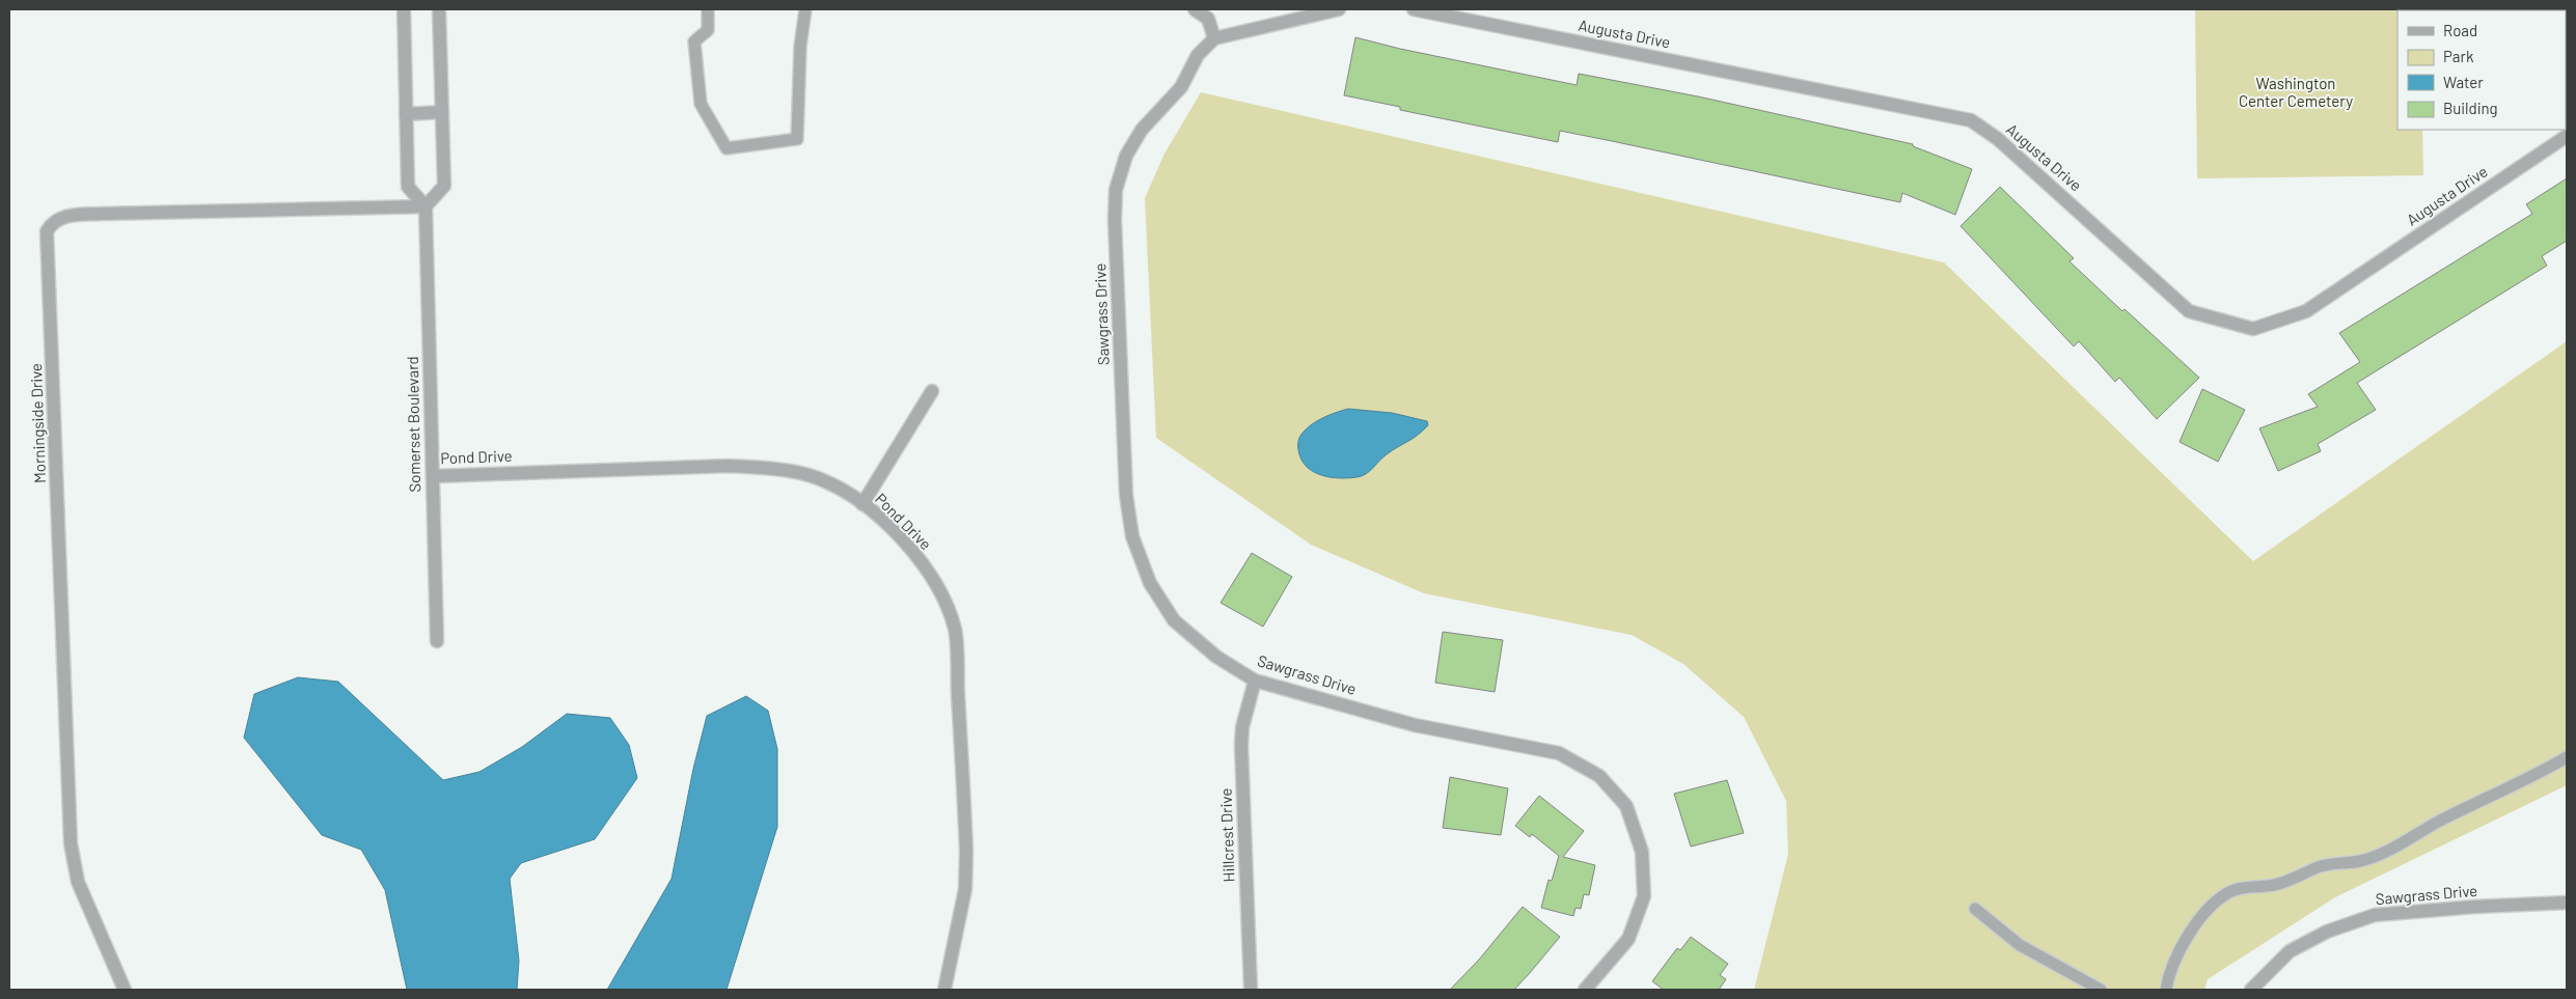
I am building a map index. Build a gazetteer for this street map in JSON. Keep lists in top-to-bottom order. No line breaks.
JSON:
{"streets":{"street":["Augusta Drive","Sawgrass Drive","Morningside Drive","Somerset Boulevard","Pond Drive","Hillcrest Drive"]},"crossings":[["Sawgrass Drive","Hillcrest Drive"],["Morningside Drive","Somerset Boulevard"],["Somerset Boulevard","Pond Drive"]],"parks":["Washington Center Cemetery"],"legend":["Road","Park","Water","Building"]}
